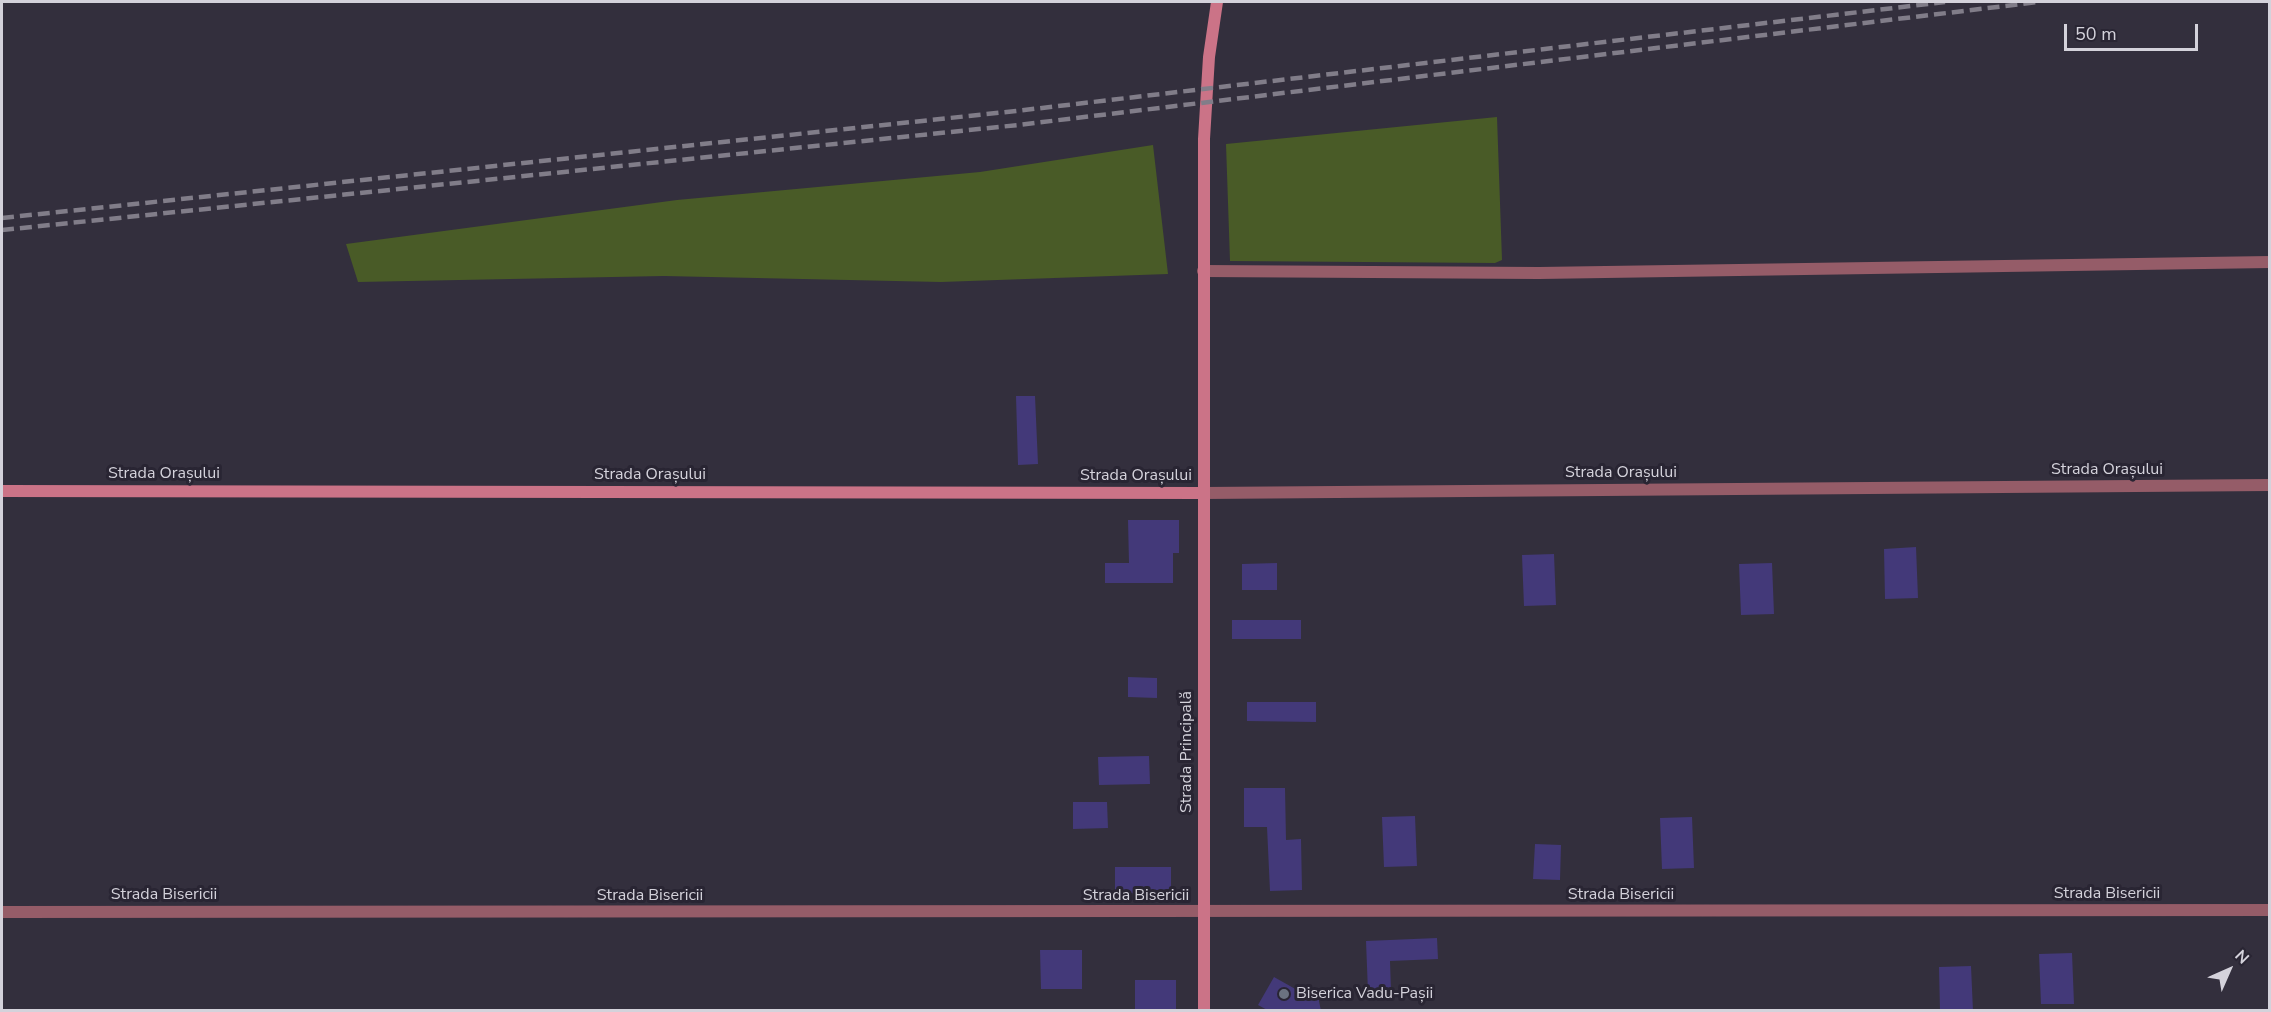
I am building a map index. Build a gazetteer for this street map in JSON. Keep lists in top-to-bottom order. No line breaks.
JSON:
{"streets":{"main road":["Strada Orașului","Strada Principală"],"street":["Strada Bisericii"]},"crossings":[["Strada Orașului","Strada Principală"],["Strada Principală","Strada Bisericii"]],"places":["Biserica Vadu-Pașii"],"scale_bar":"50 m","north":"top right"}
